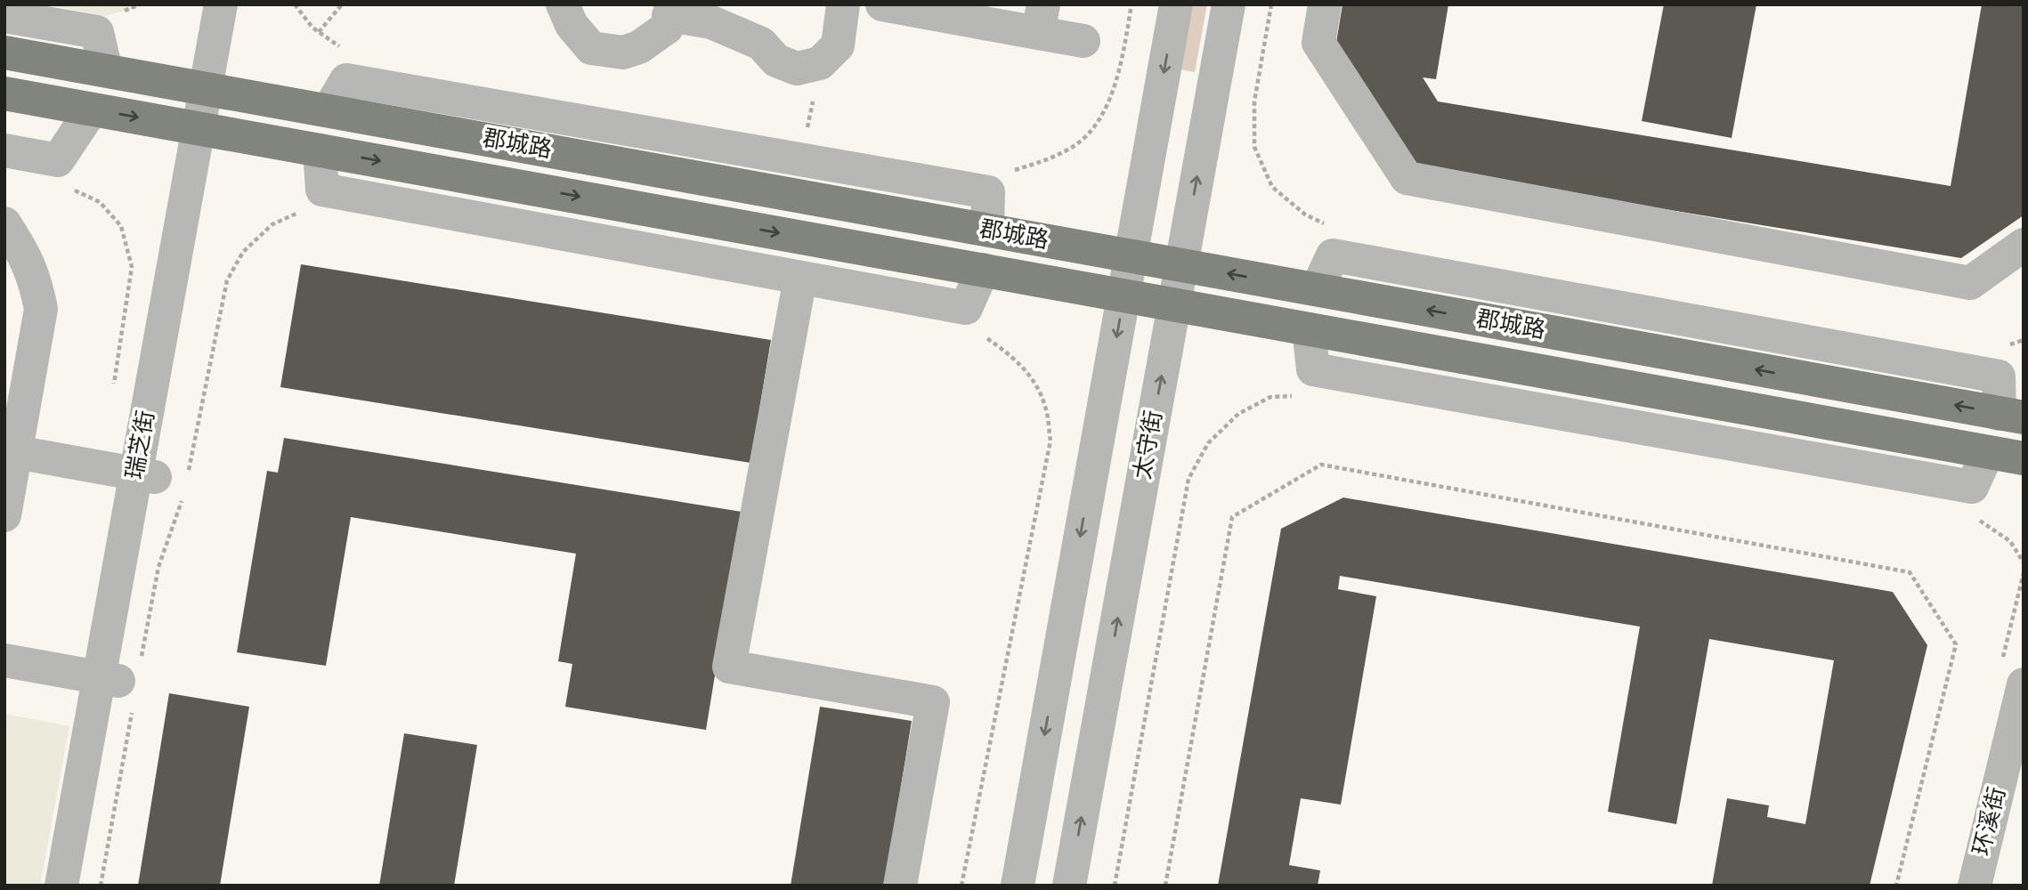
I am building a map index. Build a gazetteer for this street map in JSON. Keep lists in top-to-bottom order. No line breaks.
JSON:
{"streets":{"main road":["郡城路"],"street":["瑞芝街","太守街","环溪街"]},"crossings":[["郡城路","瑞芝街"],["郡城路","太守街"]]}
